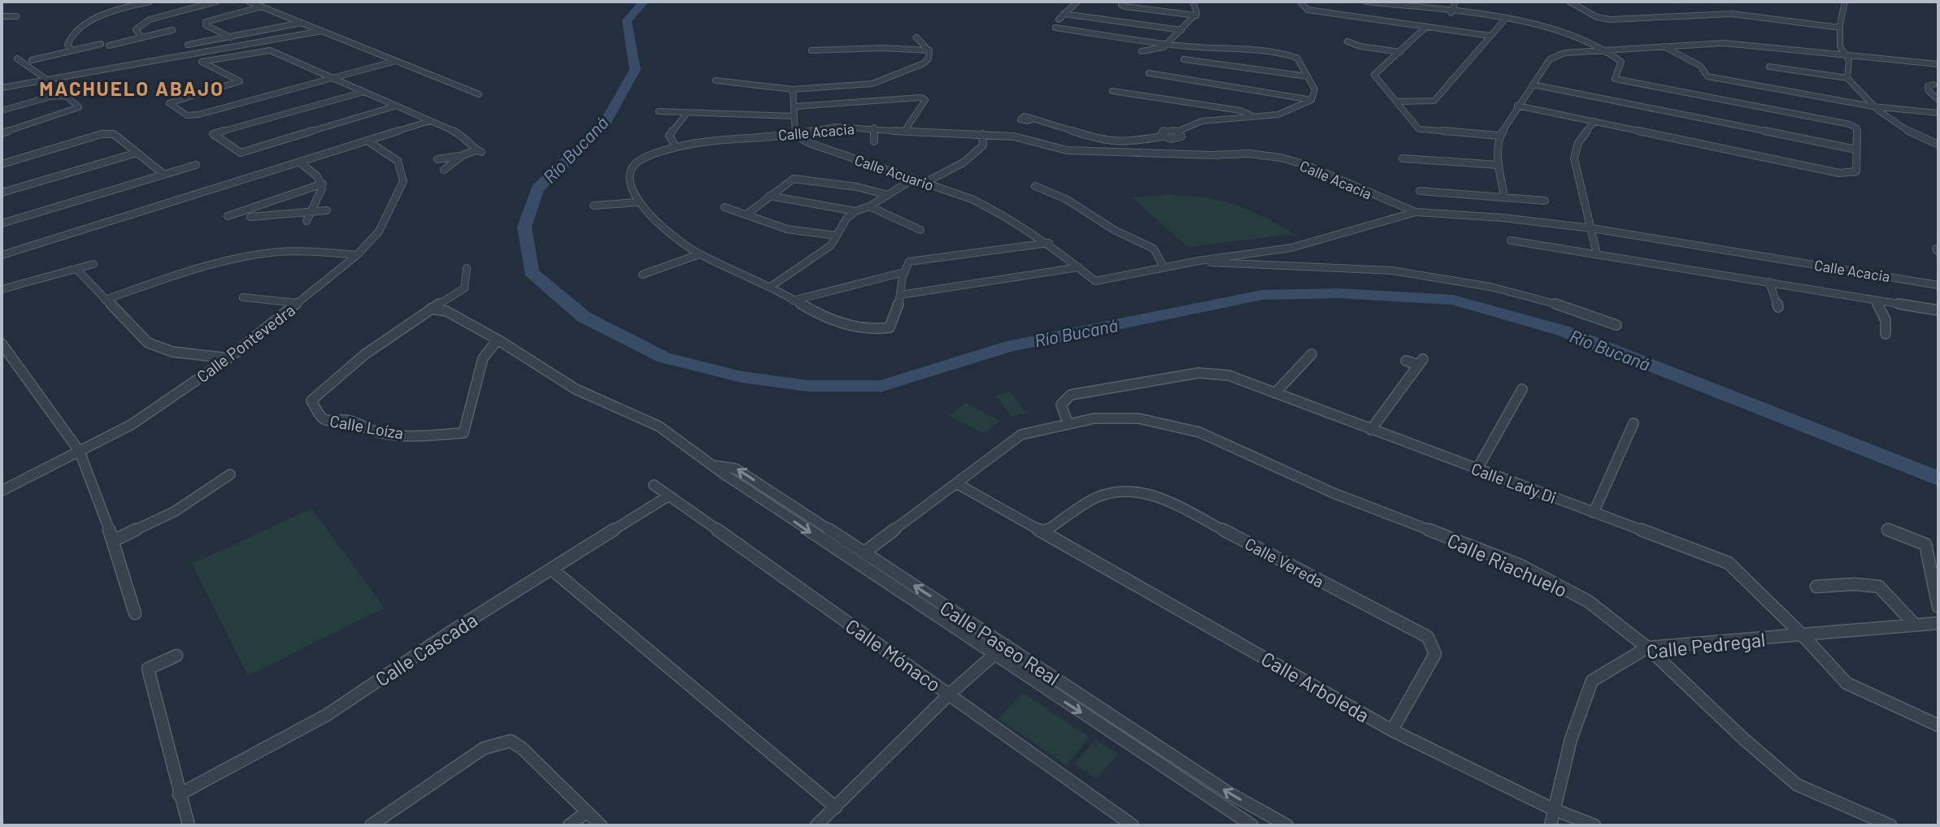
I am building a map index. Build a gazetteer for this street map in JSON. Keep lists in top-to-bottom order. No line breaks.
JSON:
{"streets":{"street":["Calle Acacia","Calle Acuario","Calle Pontevedra","Calle Loíza","Calle Lady Di","Calle Vereda","Calle Riachuelo","Calle Paseo Real","Calle Pedregal","Calle Cascada","Calle Mónaco","Calle Arboleda"]},"crossings":[["Calle Acacia","Calle Acuario"],["Calle Loíza","Calle Paseo Real"],["Calle Lady Di","Calle Riachuelo"],["Calle Lady Di","Calle Pedregal"],["Calle Vereda","Calle Arboleda"],["Calle Riachuelo","Calle Paseo Real"],["Calle Riachuelo","Calle Pedregal"],["Calle Riachuelo","Calle Arboleda"],["Calle Pedregal","Calle Arboleda"],["Calle Cascada","Calle Mónaco"]],"districts":["MACHUELO ABAJO"],"water":["Río Bucaná"]}
